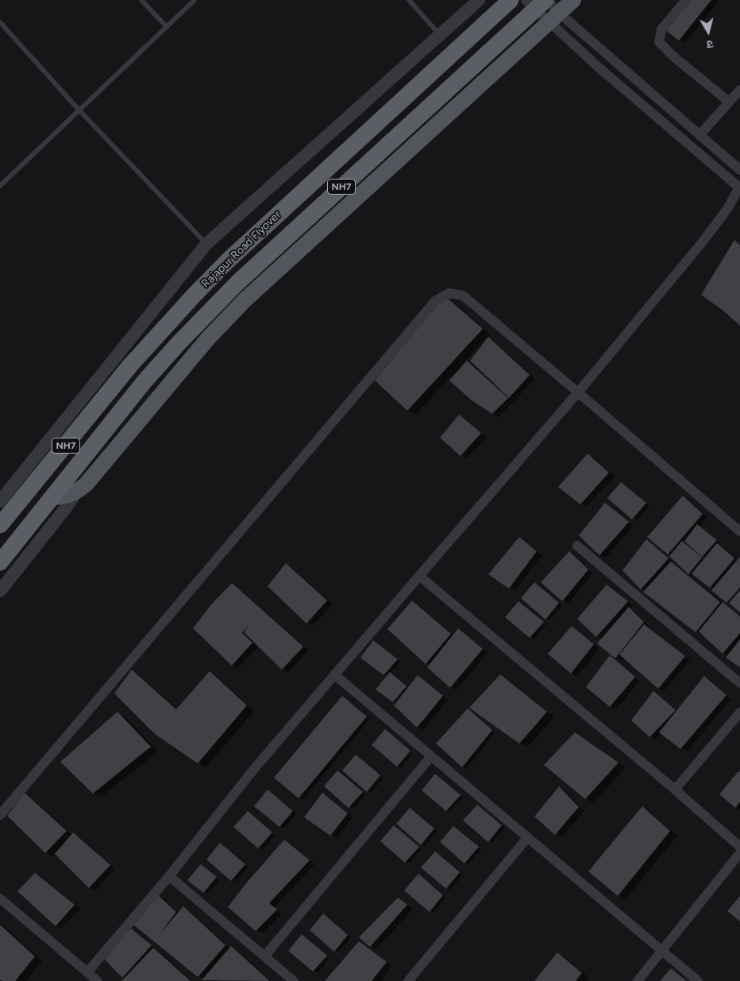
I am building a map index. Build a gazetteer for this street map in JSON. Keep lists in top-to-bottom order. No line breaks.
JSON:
{"streets":{"highway":["NH7","Rajapur Road Flyover"]},"crossings":[["NH7","Rajapur Road Flyover"]],"north":"bottom"}
